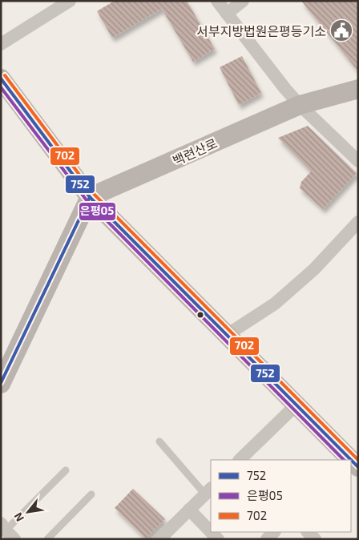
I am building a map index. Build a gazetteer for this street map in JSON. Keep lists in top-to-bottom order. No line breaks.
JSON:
{"streets":{"main road":["백련산로"]},"places":{"public building":["서부지방법원은평등기소"]},"lines":["transit line 702","transit line 752","transit line 은평05"],"legend":["752","은평05","702"],"north":"bottom left"}
